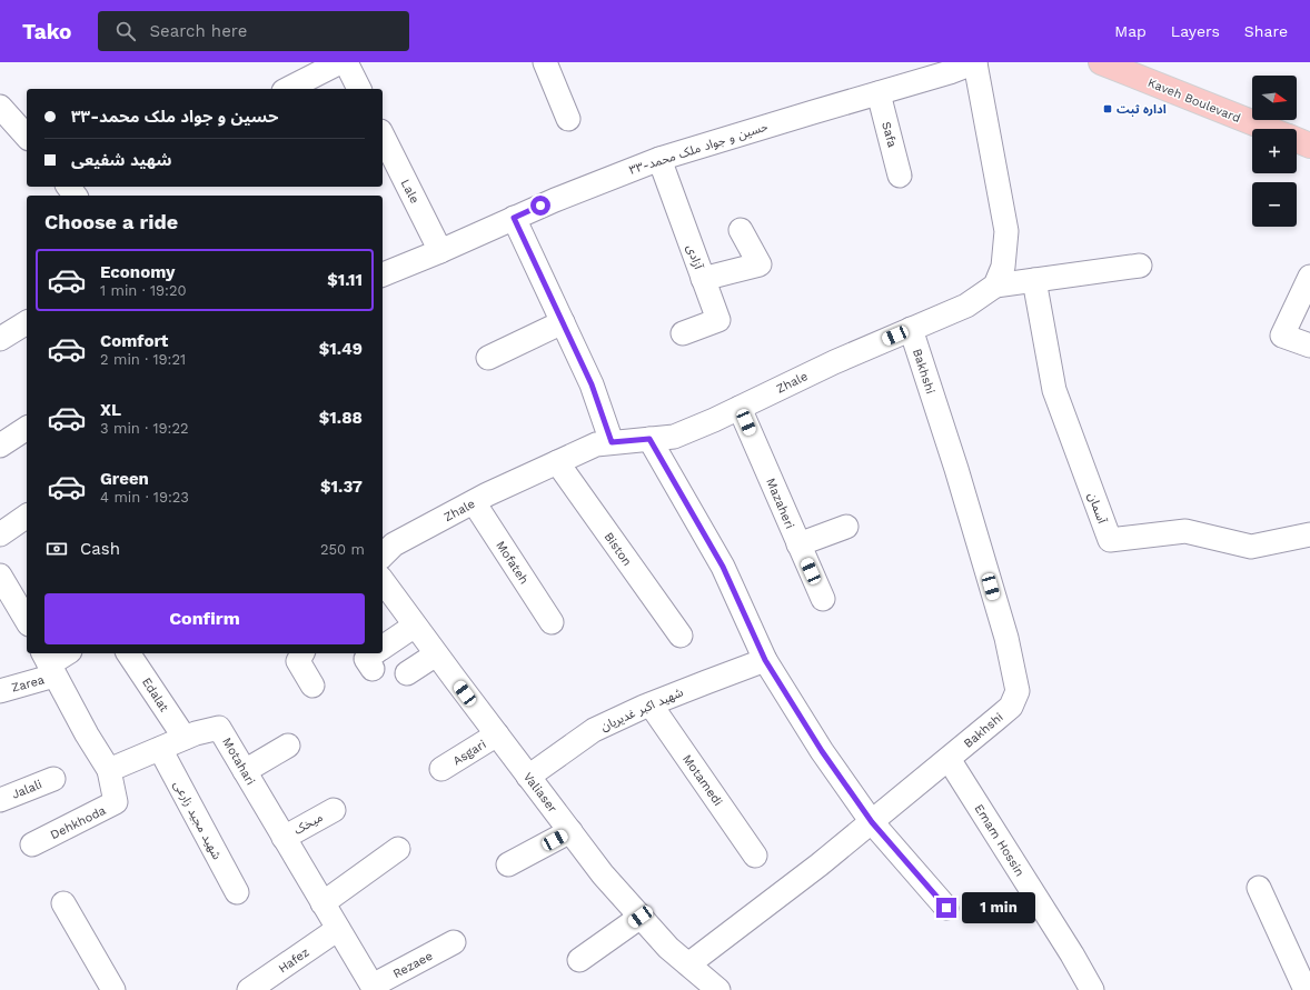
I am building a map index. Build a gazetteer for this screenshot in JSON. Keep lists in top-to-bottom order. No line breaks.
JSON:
{"streets":{"main road":["Kaveh Boulevard"],"street":["Safa","۳۳-حسین و جواد ملک محمد","Lale","آزادی","Bakhshi","Zhale","Mazaheri","آسمان","Biston","Mofateh","Zarea","Edalat","شهید اکبر غدیریان","Asgari","Motahari","Motamedi","Jalali","Valiaser","شهید مجید زارعی","Dehkhoda","میخک","Emam Hossin","Hafez","Rezaee"]},"crossings":[["Safa","۳۳-حسین و جواد ملک محمد"],["۳۳-حسین و جواد ملک محمد","Lale"],["۳۳-حسین و جواد ملک محمد","آزادی"],["Bakhshi","Zhale"],["Bakhshi","Valiaser"],["Bakhshi","Emam Hossin"],["Zhale","Mazaheri"],["Zhale","Biston"],["Zhale","Mofateh"],["Edalat","Motahari"],["شهید اکبر غدیریان","Motamedi"],["شهید اکبر غدیریان","Valiaser"],["Asgari","Valiaser"],["Motahari","شهید مجید زارعی"],["Motahari","Dehkhoda"],["Motahari","میخک"],["Motahari","Hafez"],["Motahari","Rezaee"]],"places":{"transit":["اداره ثبت"]},"north":"right","page":{"header":"Tako","search":"Search here","nav":["Map","Layers","Share"],"map_buttons":["+","−"],"banner":["۳۳-حسین و جواد ملک محمد","شهید شفیعی"],"heading":"Choose a ride","list":[{"name":"Economy","note":"1 min · 19:20","value":"$1.11"},{"name":"Comfort","note":"2 min · 19:21","value":"$1.49"},{"name":"XL","note":"3 min · 19:22","value":"$1.88"},{"name":"Green","note":"4 min · 19:23","value":"$1.37"}],"pay":["Cash","250 m"],"buttons":"Confirm","bubble":"1 min"}}
